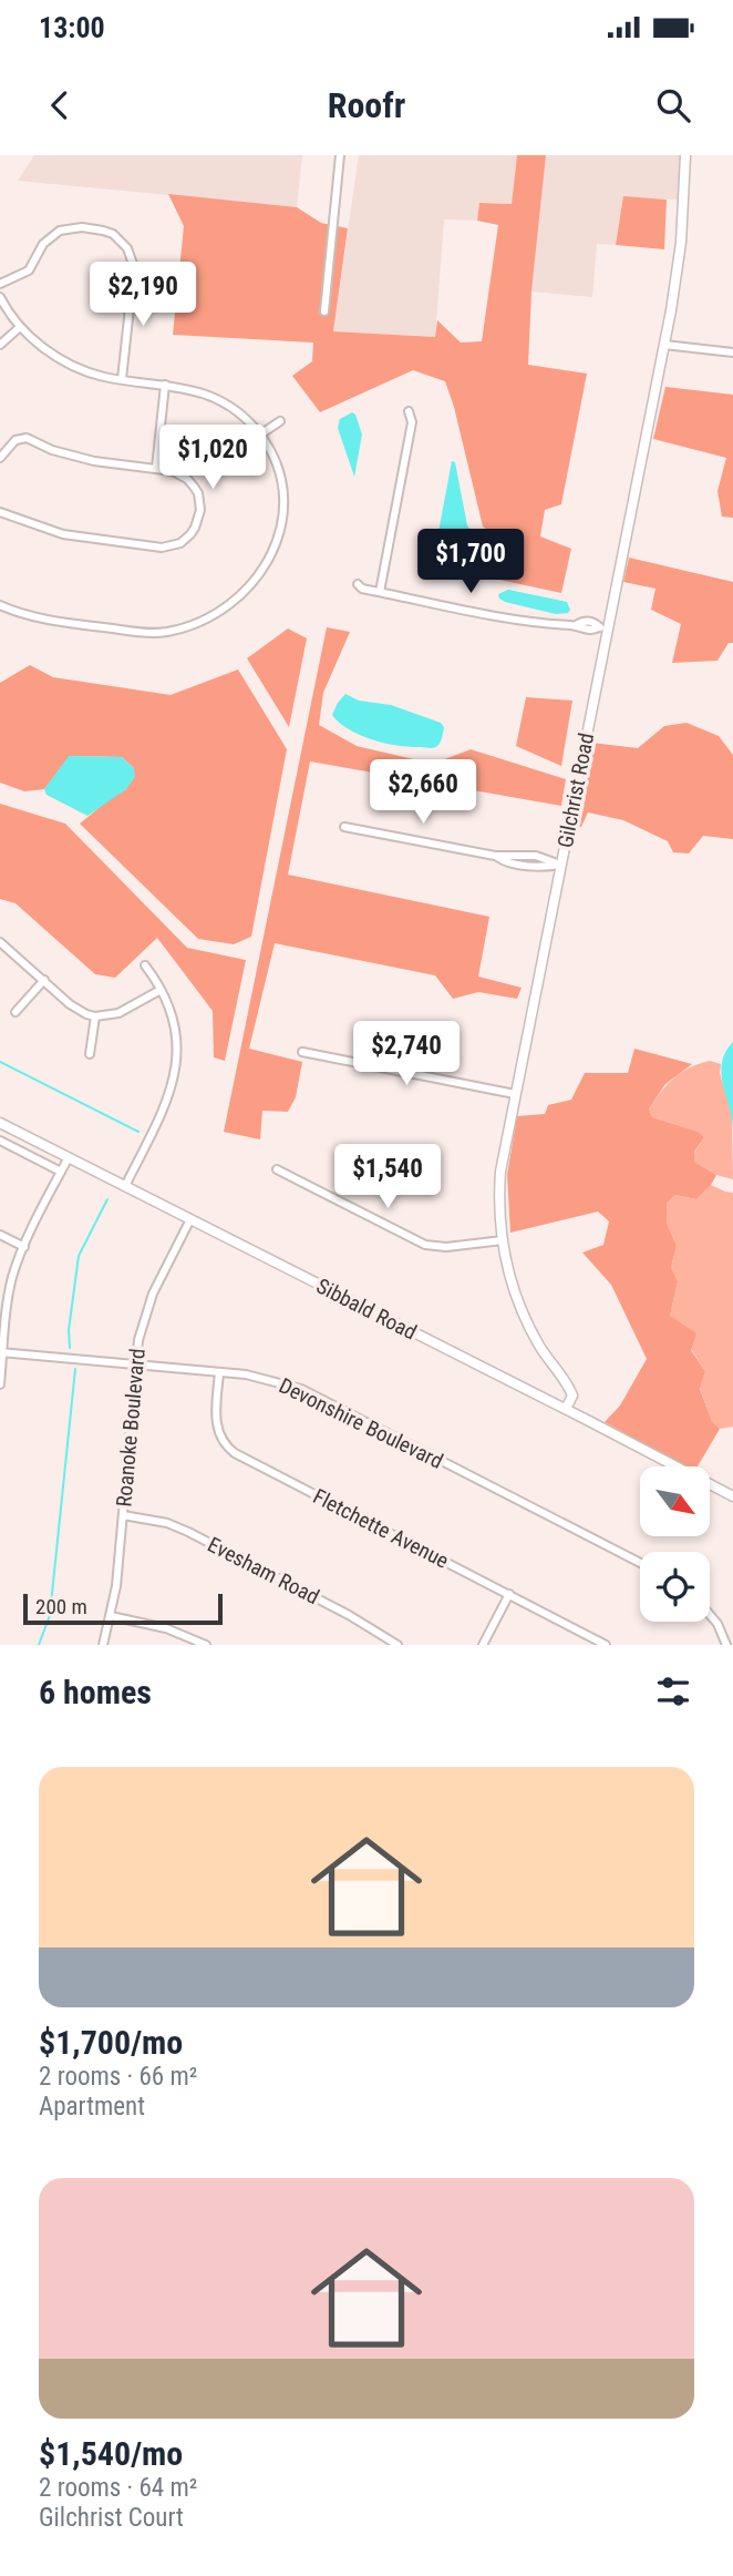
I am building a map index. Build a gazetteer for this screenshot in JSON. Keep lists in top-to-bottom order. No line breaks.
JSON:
{"streets":{"street":["Gilchrist Road","Sibbald Road","Devonshire Boulevard","Roanoke Boulevard","Fletchette Avenue","Evesham Road"]},"crossings":[["Gilchrist Road","Sibbald Road"],["Sibbald Road","Roanoke Boulevard"],["Devonshire Boulevard","Roanoke Boulevard"],["Devonshire Boulevard","Fletchette Avenue"],["Roanoke Boulevard","Evesham Road"]],"scale_bar":"200 m","north":"bottom right","page":{"status":"13:00","header":"Roofr","price":["$2,190","$1,020","$1,700","$2,660","$2,740","$1,540"],"scale":"200 m","heading":"6 homes","list":[{"name":"$1,700/mo","note":"2 rooms · 66 m² · Apartment"},{"name":"$1,540/mo","note":"2 rooms · 64 m² · Gilchrist Court"}]}}
